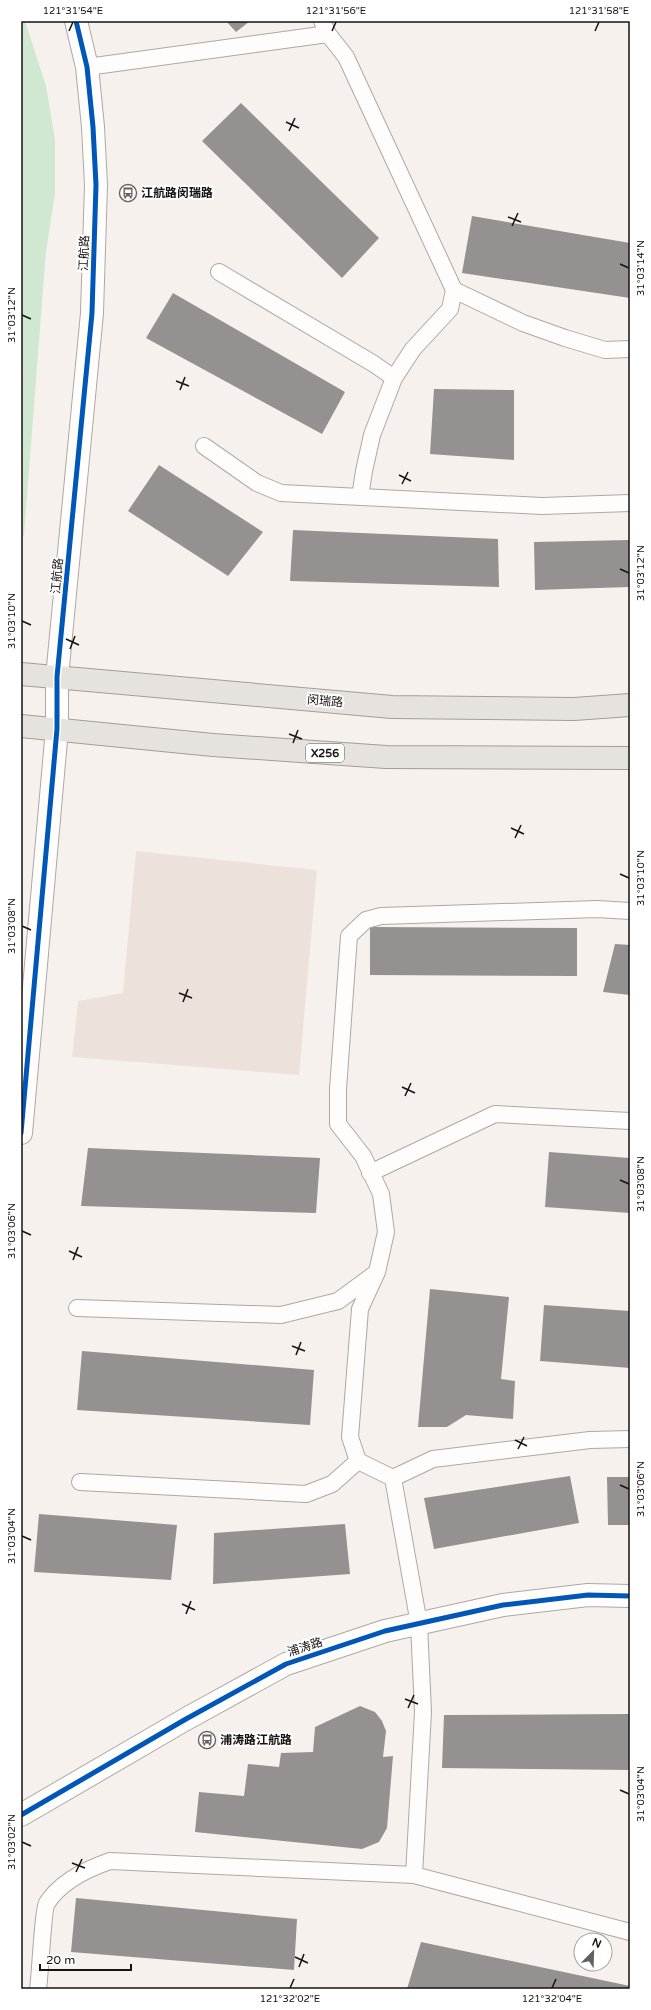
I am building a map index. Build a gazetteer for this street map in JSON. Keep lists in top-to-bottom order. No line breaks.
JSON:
{"streets":{"main road":["闵瑞路","X256"],"street":["江航路","浦涛路"]},"crossings":[["江航路","闵瑞路"],["江航路","X256"]],"places":{"bus stop":["江航路闵瑞路","浦涛路江航路"]},"scale_bar":"20 m","north":"top right","coordinates":["121°31'54\"E","121°31'56\"E","121°31'58\"E","31°03'14\"N","31°03'12\"N","31°03'10\"N","31°03'08\"N","31°03'06\"N","31°03'04\"N","31°03'02\"N","121°32'02\"E","121°32'04\"E"]}
